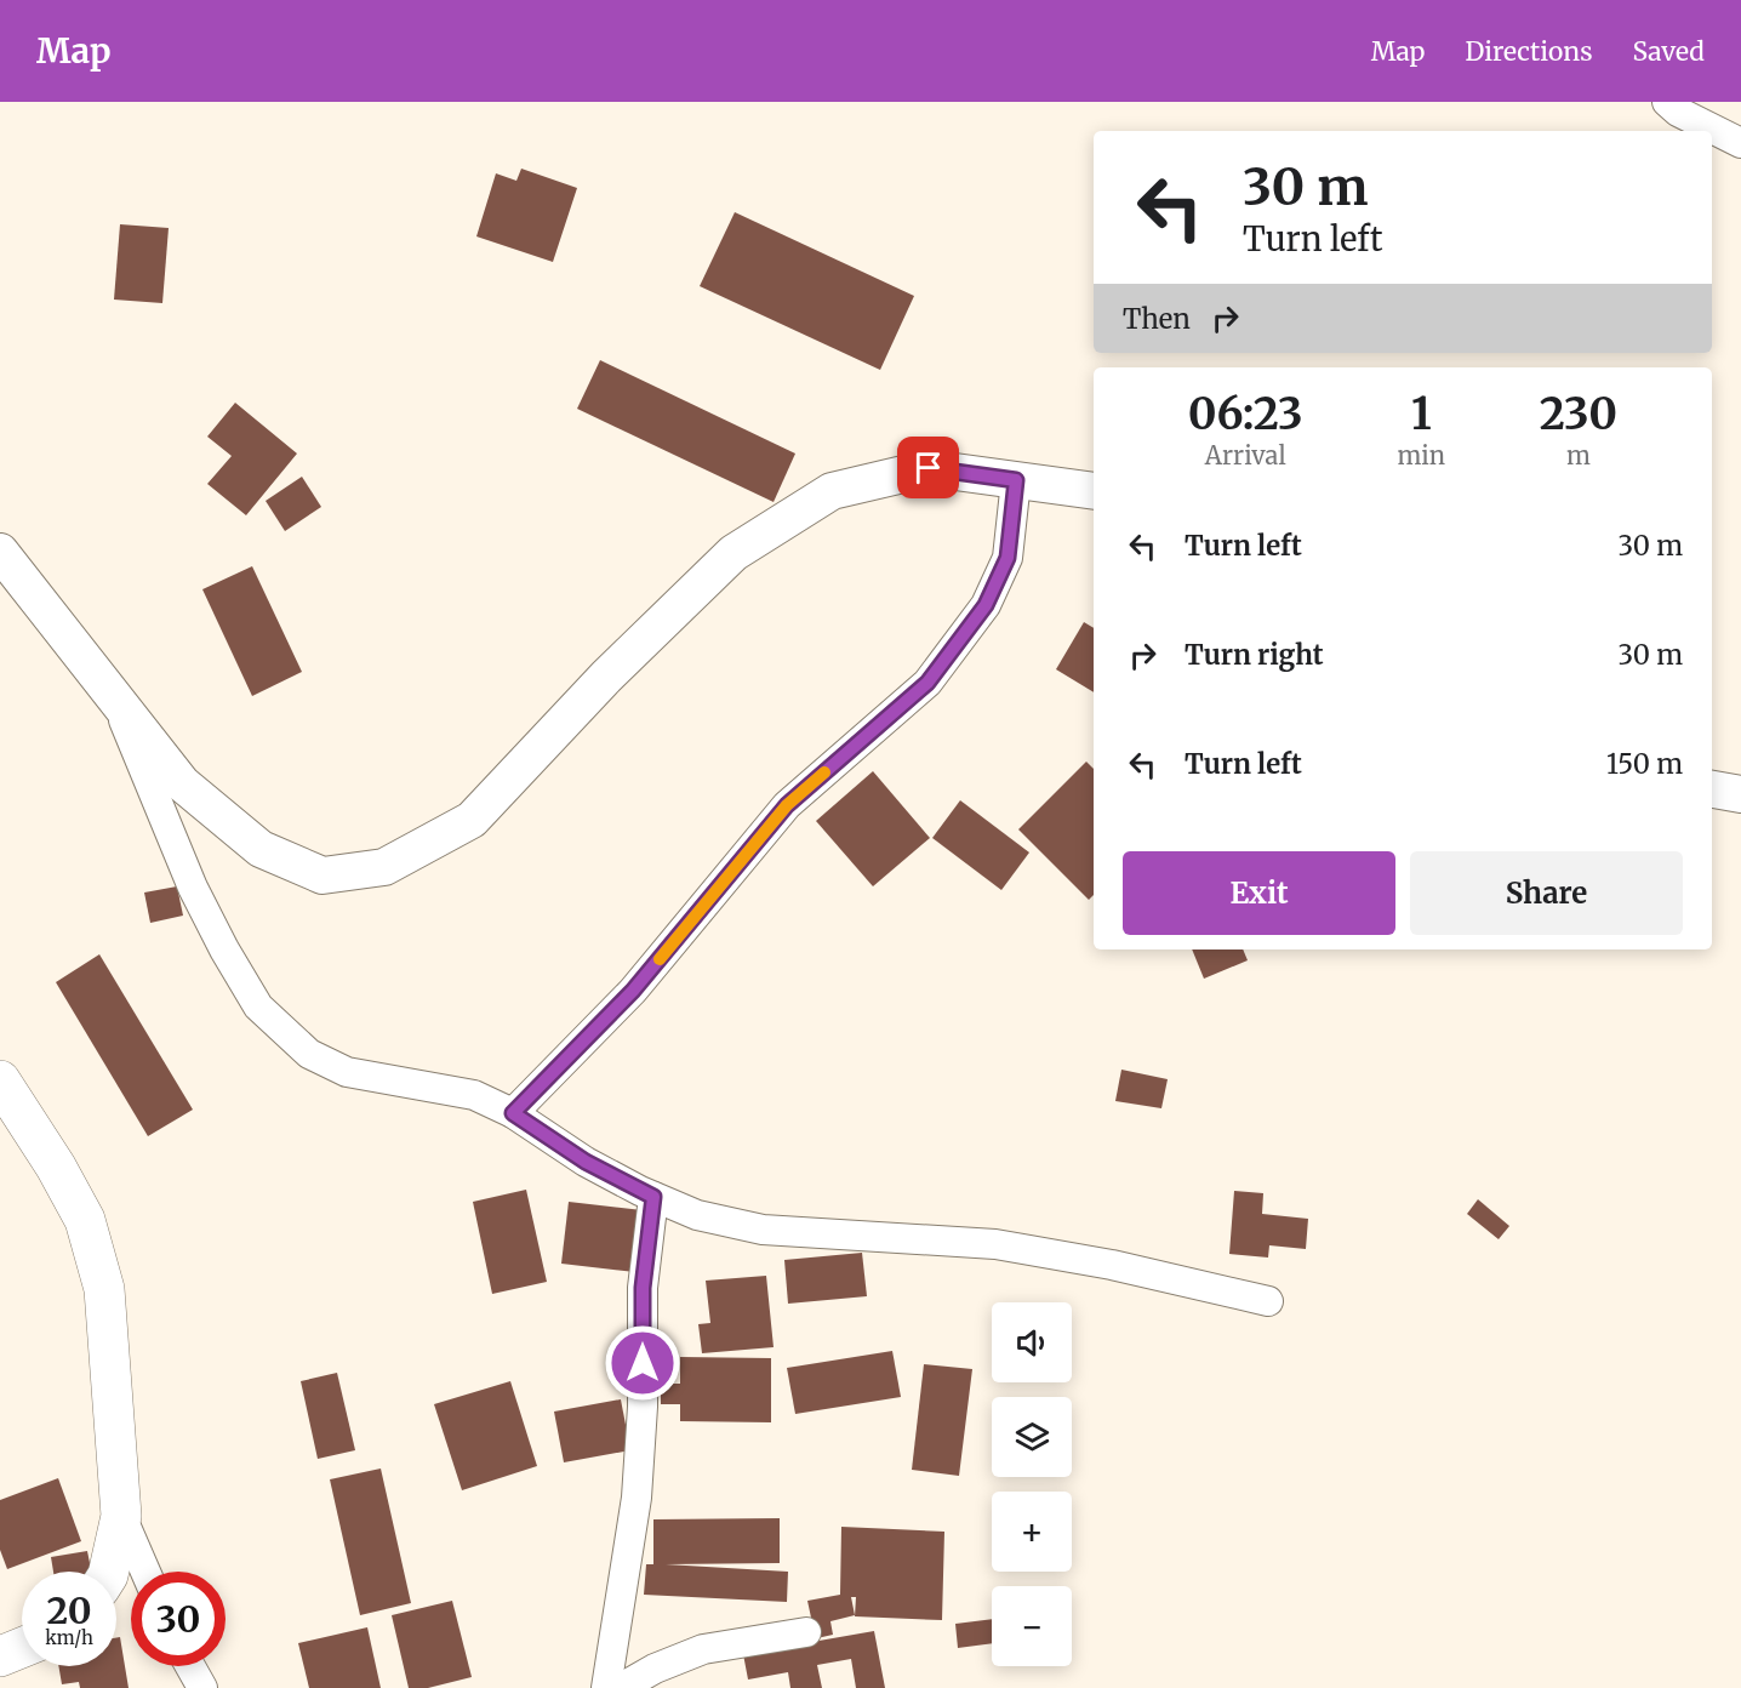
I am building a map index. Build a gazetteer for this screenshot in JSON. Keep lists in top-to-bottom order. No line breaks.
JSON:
{"page":{"header":"Map","nav":["Map","Directions","Saved"],"turn":["30 m","Turn left"],"then":"Then","eta":["06:23","Arrival","1","min","230","m"],"list":[{"name":"Turn left","value":"30 m"},{"name":"Turn right","value":"30 m"},{"name":"Turn left","value":"150 m"}],"buttons":["Exit","Share"],"map_buttons":["+","−"],"speed":"20 km/h","limit":"30"}}
